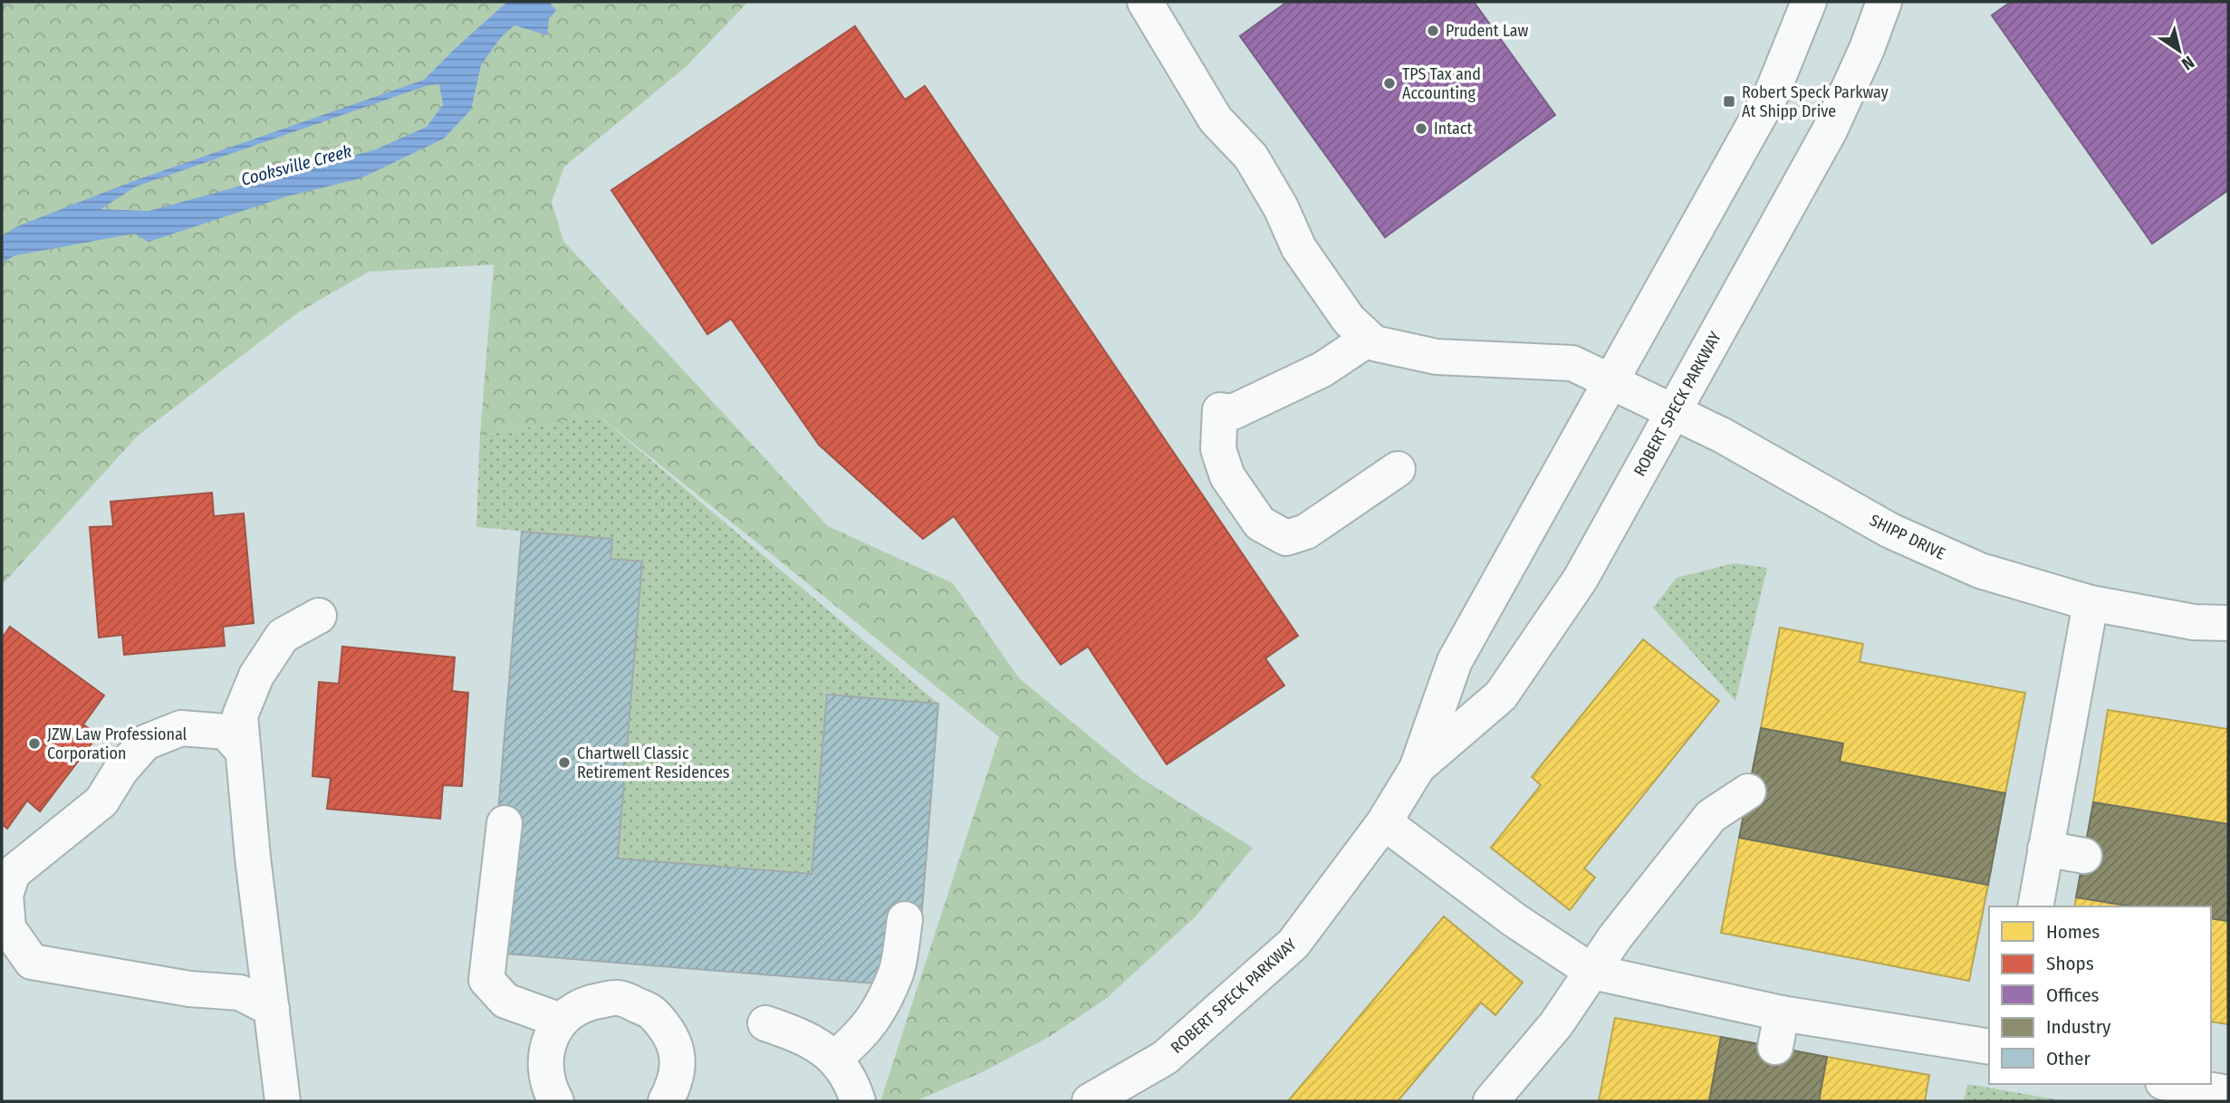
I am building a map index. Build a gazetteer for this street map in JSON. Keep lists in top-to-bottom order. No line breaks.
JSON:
{"streets":{"street":["ROBERT SPECK PARKWAY","SHIPP DRIVE"]},"crossings":[["ROBERT SPECK PARKWAY","SHIPP DRIVE"]],"water":["Cooksville Creek"],"places":{"other":["Prudent Law","TPS Tax and Accounting","Intact","JZW Law Professional Corporation","Chartwell Classic Retirement Residences"],"transit":["Robert Speck Parkway At Shipp Drive"]},"legend":["Homes","Shops","Offices","Industry","Other"],"north":"bottom right"}
